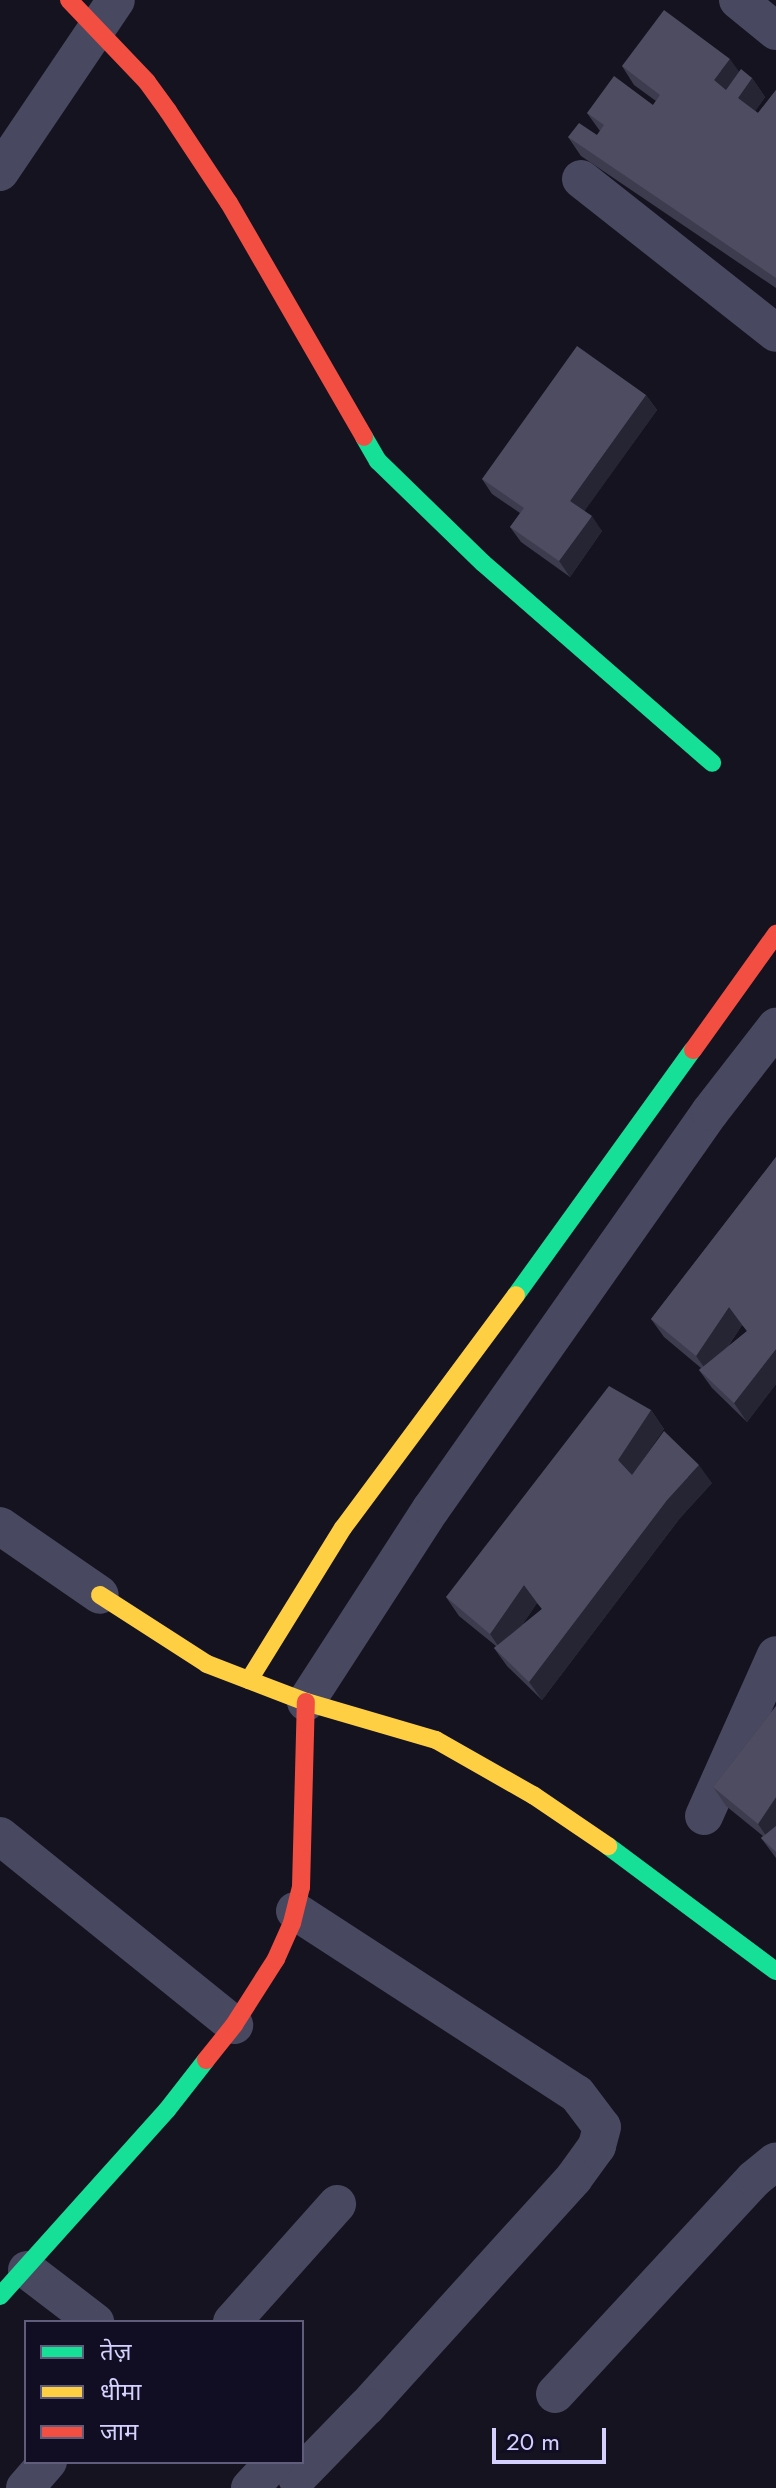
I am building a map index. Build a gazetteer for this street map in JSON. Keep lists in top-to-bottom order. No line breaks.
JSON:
{"legend":["तेज़","धीमा","जाम"],"scale_bar":"20 m"}
